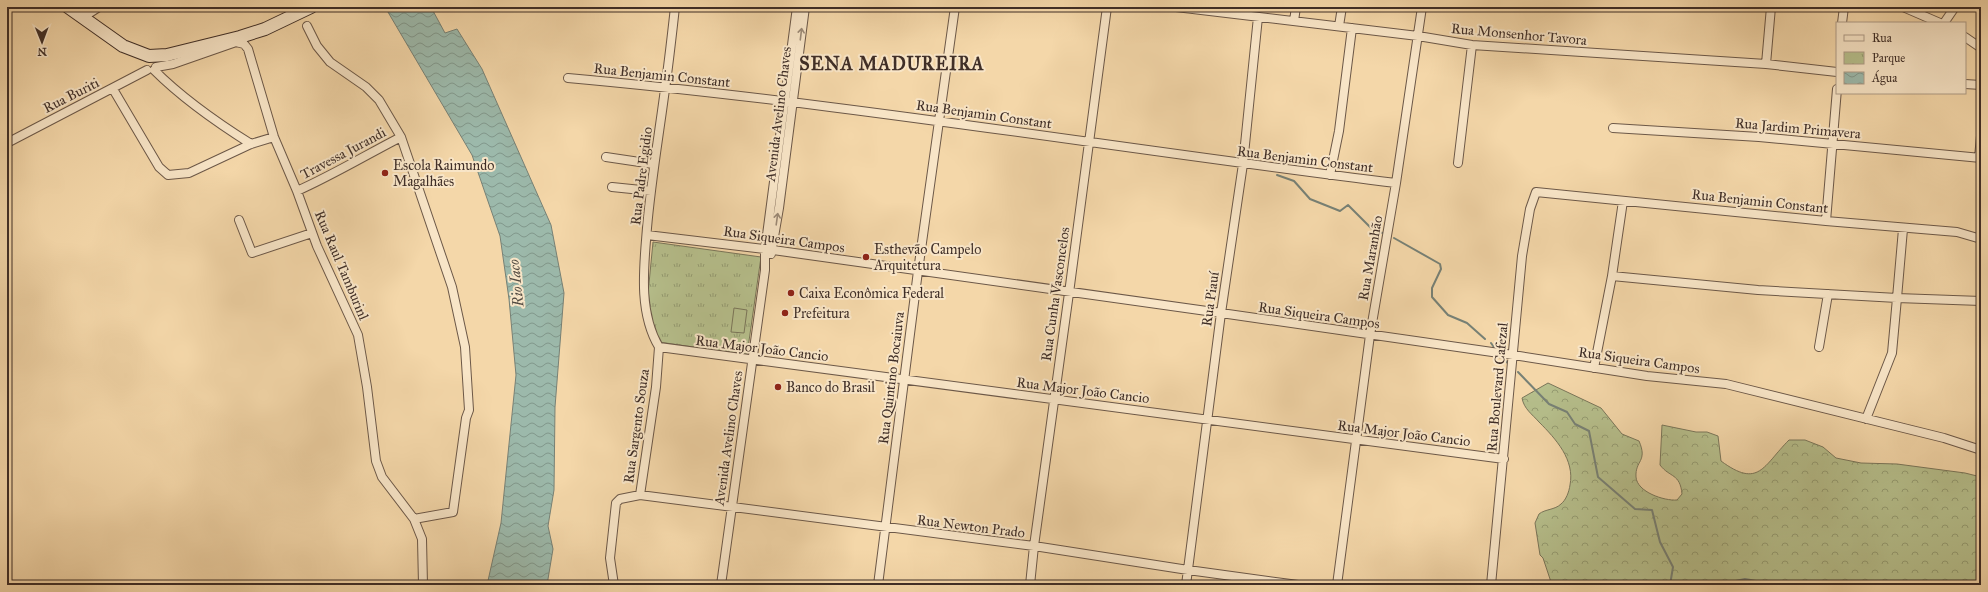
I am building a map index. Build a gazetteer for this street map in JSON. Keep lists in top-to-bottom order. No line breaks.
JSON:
{"streets":{"street":["Rua Monsenhor Tavora","Rua Benjamin Constant","Rua Buriti","Avenida Avelino Chaves","Rua Jardim Primavera","Travessa Jurandi","Rua Padre Egidio","Rua Siqueira Campos","Rua Maranhão","Rua Raul Tamburinl","Rua Cunha Vasconcelos","Rua Piauí","Rua Major João Cancio","Rua Quintino Bocaiuva","Rua Boulevard Cafezal","Rua Sargento Souza","Rua Newton Prado"]},"crossings":[["Rua Monsenhor Tavora","Rua Maranhão"],["Rua Monsenhor Tavora","Rua Piauí"],["Rua Benjamin Constant","Avenida Avelino Chaves"],["Rua Benjamin Constant","Rua Padre Egidio"],["Rua Benjamin Constant","Rua Maranhão"],["Rua Benjamin Constant","Rua Cunha Vasconcelos"],["Rua Benjamin Constant","Rua Piauí"],["Rua Benjamin Constant","Rua Quintino Bocaiuva"],["Rua Benjamin Constant","Rua Boulevard Cafezal"],["Rua Buriti","Rua Raul Tamburinl"],["Avenida Avelino Chaves","Rua Siqueira Campos"],["Avenida Avelino Chaves","Rua Major João Cancio"],["Avenida Avelino Chaves","Rua Newton Prado"],["Travessa Jurandi","Rua Raul Tamburinl"],["Rua Padre Egidio","Rua Siqueira Campos"],["Rua Padre Egidio","Rua Major João Cancio"],["Rua Padre Egidio","Rua Sargento Souza"],["Rua Siqueira Campos","Rua Maranhão"],["Rua Siqueira Campos","Rua Cunha Vasconcelos"],["Rua Siqueira Campos","Rua Piauí"],["Rua Siqueira Campos","Rua Quintino Bocaiuva"],["Rua Siqueira Campos","Rua Boulevard Cafezal"],["Rua Maranhão","Rua Major João Cancio"],["Rua Cunha Vasconcelos","Rua Major João Cancio"],["Rua Cunha Vasconcelos","Rua Newton Prado"],["Rua Piauí","Rua Major João Cancio"],["Rua Piauí","Rua Newton Prado"],["Rua Major João Cancio","Rua Quintino Bocaiuva"],["Rua Major João Cancio","Rua Boulevard Cafezal"],["Rua Major João Cancio","Rua Sargento Souza"],["Rua Quintino Bocaiuva","Rua Newton Prado"],["Rua Sargento Souza","Rua Newton Prado"]],"districts":["SENA MADUREIRA"],"water":["Rio Iaco"],"places":["Escola Raimundo Magalhães","Esthevão Campelo Arquitetura","Caixa Econômica Federal","Prefeitura","Banco do Brasil"],"legend":["Rua","Parque","Água"],"north":"bottom"}
